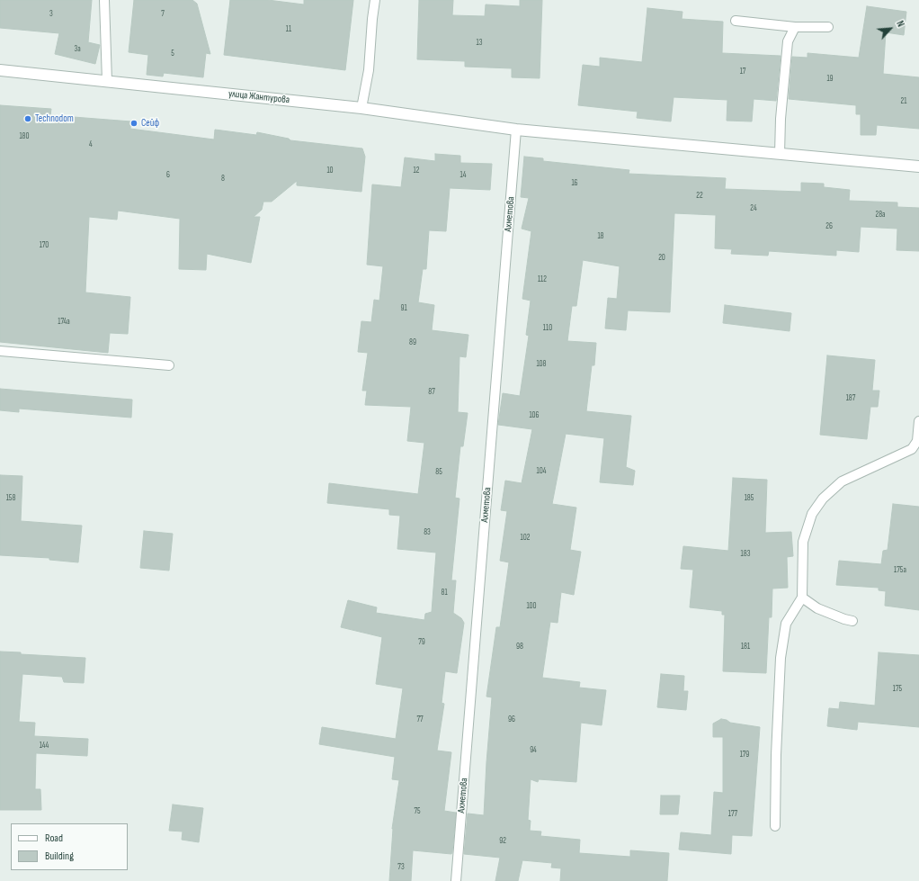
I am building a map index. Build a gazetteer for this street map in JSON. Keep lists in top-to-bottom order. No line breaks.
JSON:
{"streets":{"street":["улица Жантурова"],"lane":["Ахметова"]},"crossings":[["улица Жантурова","Ахметова"]],"places":["Technodom","Сейф"],"house_numbers":["3","7","11","13","3а","5","17","19","21","180","4","10","12","6","14","8","16","22","24","28а","26","18","170","20","112","91","174а","110","89","108","87","187","106","104","85","158","185","83","102","183","175а","81","100","79","98","181","175","77","96","144","94","179","75","177","92","73"],"legend":["Road","Building"],"north":"top right"}
